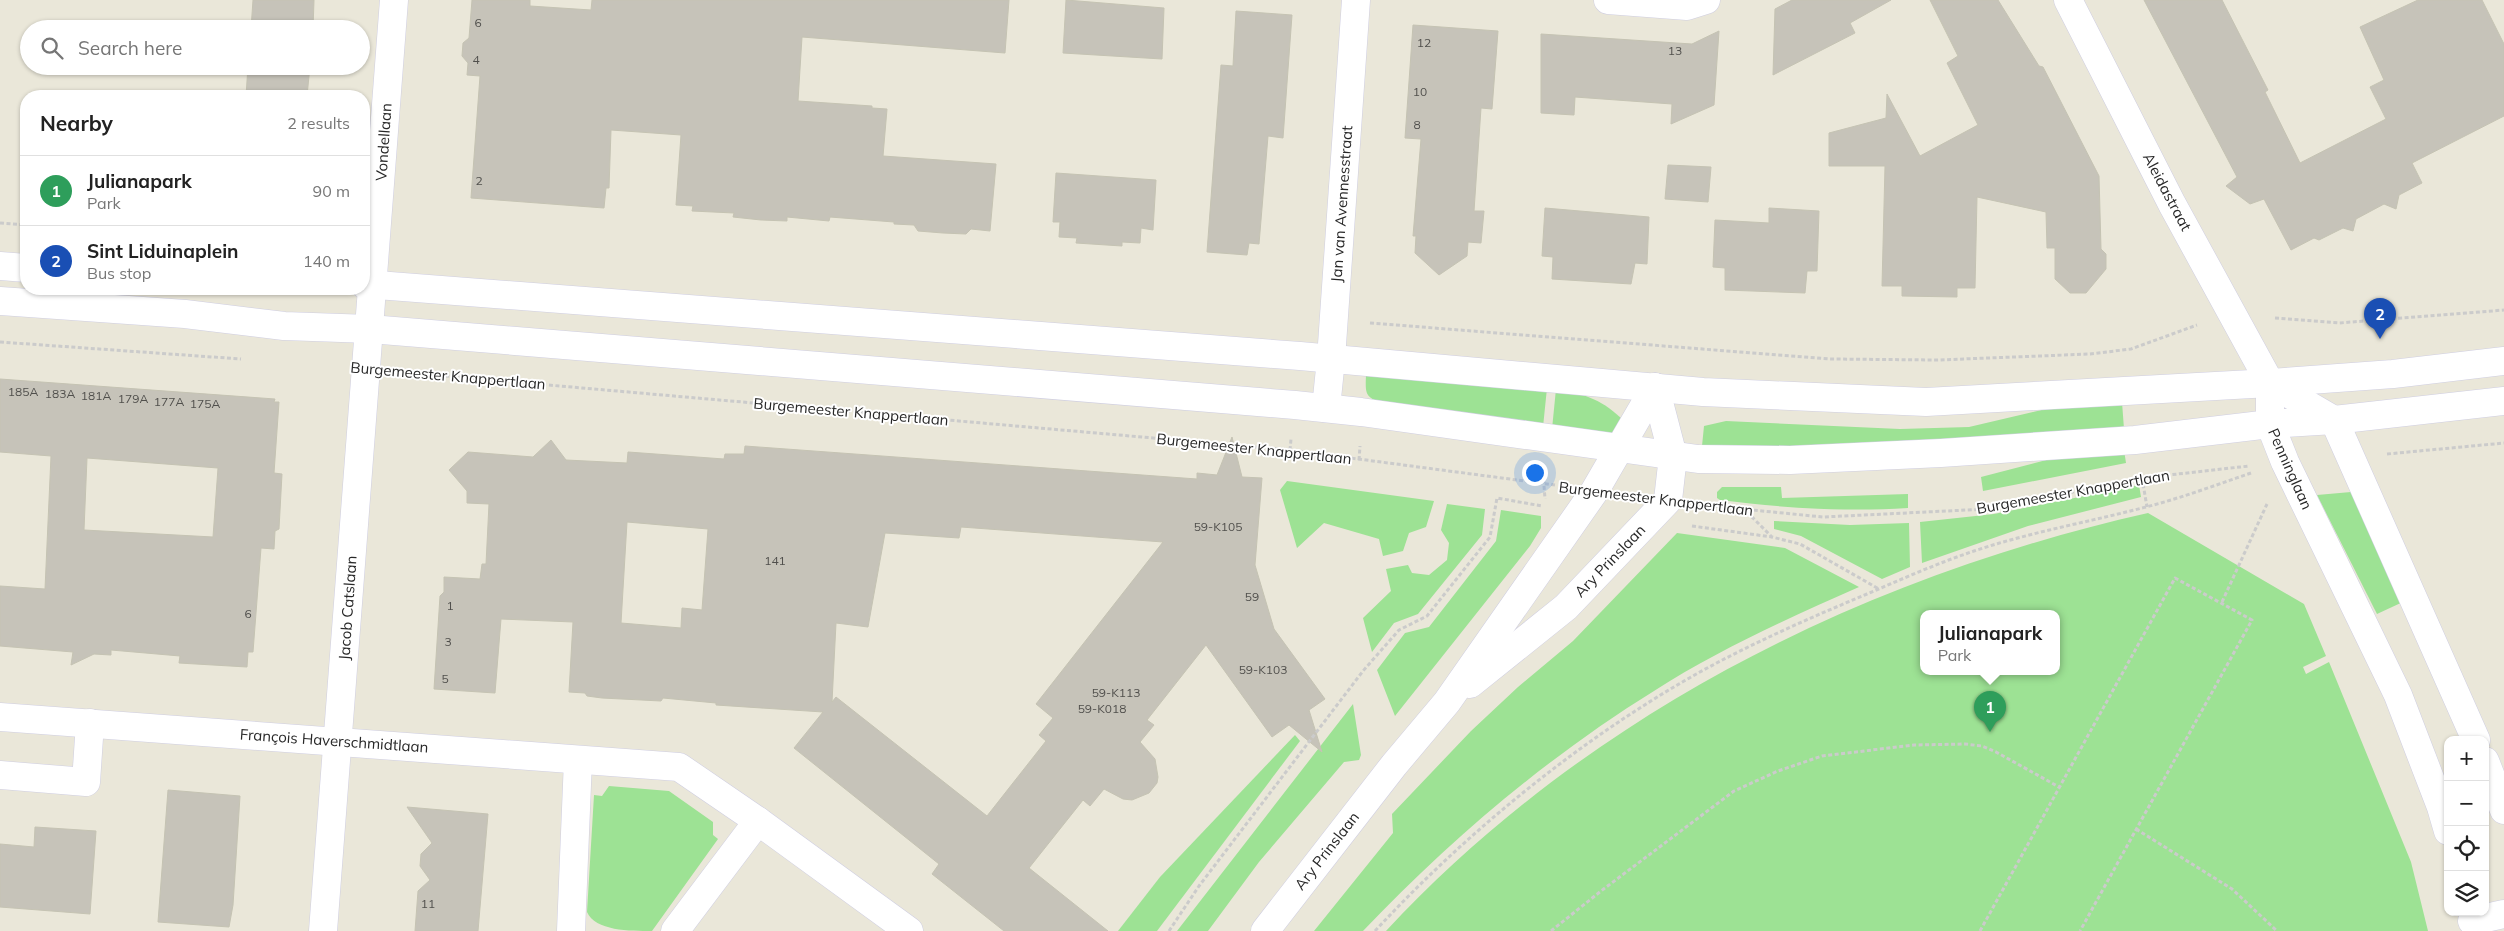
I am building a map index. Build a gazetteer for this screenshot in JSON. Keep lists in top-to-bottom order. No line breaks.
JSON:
{"streets":{"street":["Vondellaan","Aleidastraat","Jan van Avennesstraat","Penninglaan","Ary Prinslaan","Jacob Catslaan","François Haverschmidtlaan"],"path":["Burgemeester Knappertlaan"]},"crossings":[["Aleidastraat","Penninglaan"],["Burgemeester Knappertlaan","Penninglaan"],["Burgemeester Knappertlaan","Ary Prinslaan"],["Burgemeester Knappertlaan","Jacob Catslaan"],["Jacob Catslaan","François Haverschmidtlaan"]],"house_numbers":["6","12","13","4","10","8","2","185A","183A","181A","179A","177A","175A","59-K105","141","59","1","6","3","59-K103","5","59-K113","59-K018","11"],"page":{"search":"Search here","heading":["Nearby","2 results"],"list":[{"mark":"1","name":"Julianapark","note":"Park","value":"90 m"},{"mark":"2","name":"Sint Liduinaplein","note":"Bus stop","value":"140 m"}],"pins":["2","1"],"popup":["Julianapark","Park"],"map_buttons":["+","−"]}}
